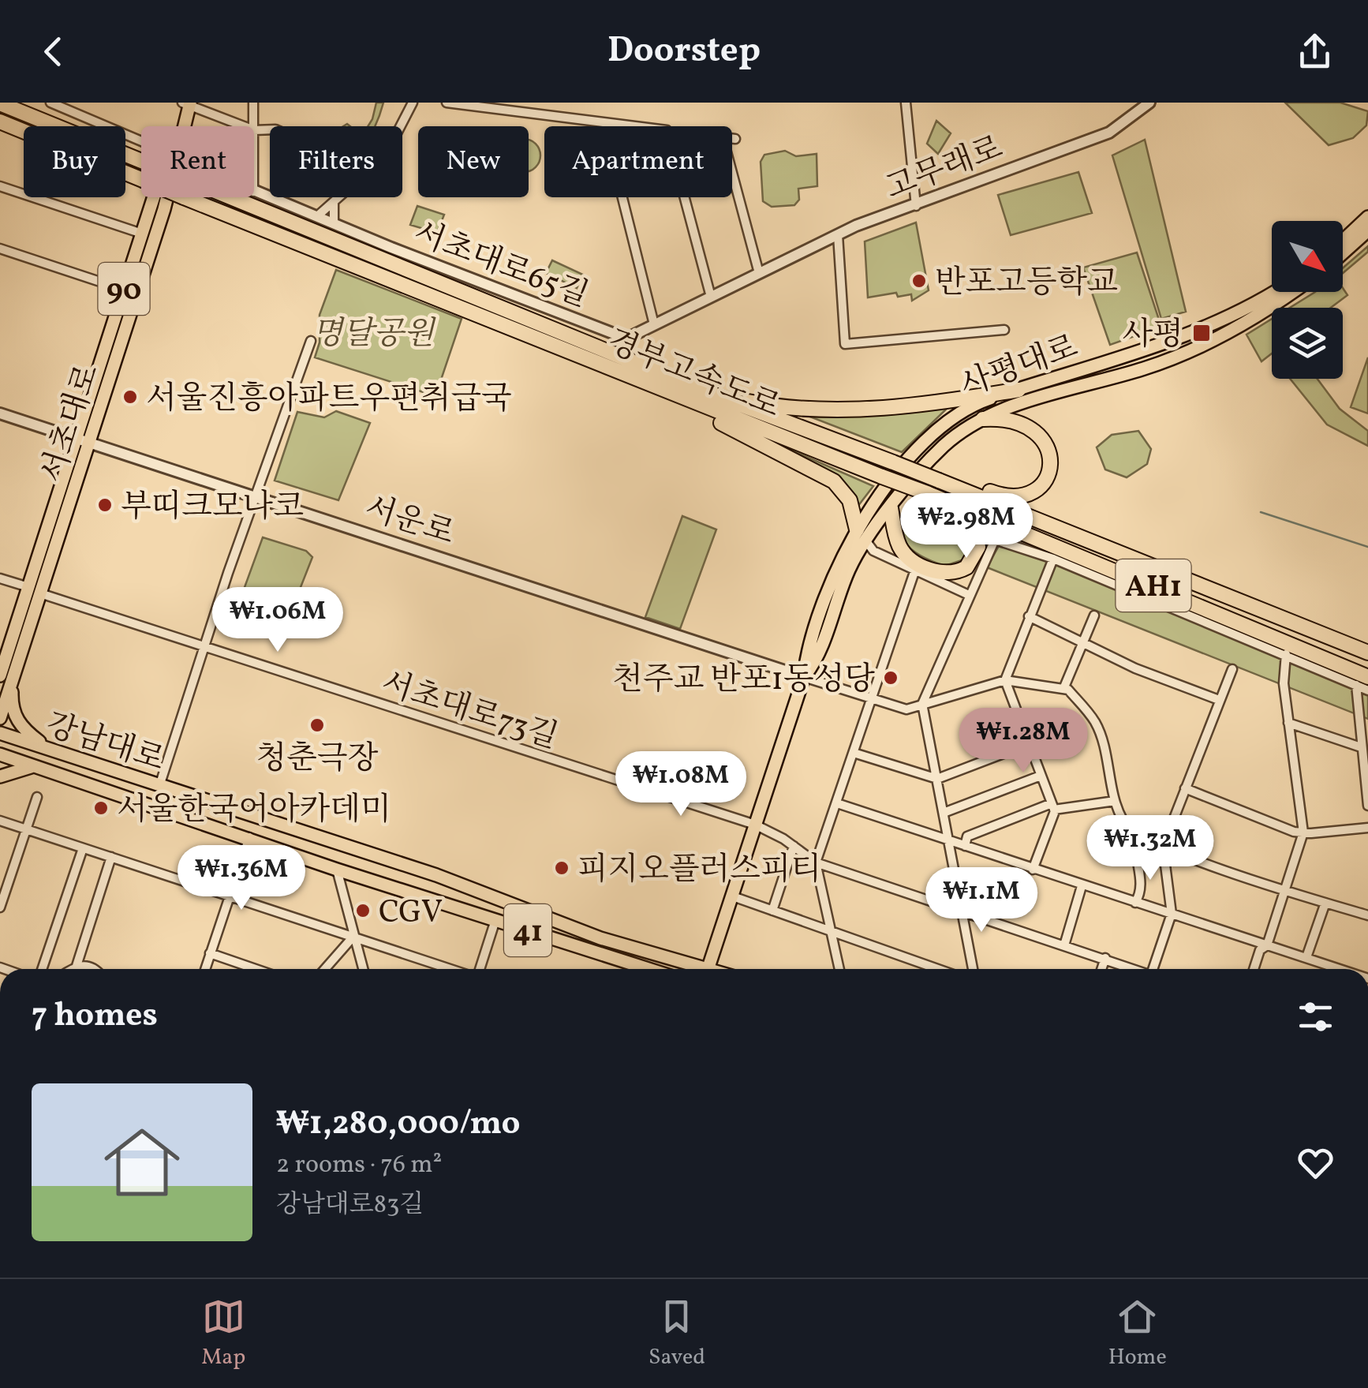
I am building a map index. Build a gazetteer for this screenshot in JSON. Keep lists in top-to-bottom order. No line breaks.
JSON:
{"streets":{"highway":["경부고속도로","AH1"],"main road":["90","사평대로","서초대로","강남대로","41"],"street":["고무래로","서초대로65길","서운로","서초대로73길"]},"crossings":[["고무래로","서초대로65길"],["사평대로","서운로"],["사평대로","서초대로73길"],["서초대로","서운로"],["서초대로","서초대로73길"]],"parks":["명달공원"],"places":{"other":["반포고등학교","서울진흥아파트우편취급국","부띠크모나코","천주교 반포1동성당","청춘극장","서울한국어아카데미","피지오플러스피티","CGV"],"transit":["사평"]},"north":"bottom right","page":{"header":"Doorstep","chip":["Buy","Rent","Filters","New","Apartment"],"price":["₩2.98M","₩1.06M","₩1.28M","₩1.08M","₩1.32M","₩1.36M","₩1.1M"],"heading":"7 homes","list":[{"name":"₩1,280,000/mo","note":"2 rooms · 76 m² · 강남대로83길"}],"tabs":["Map","Saved","Home"]}}
